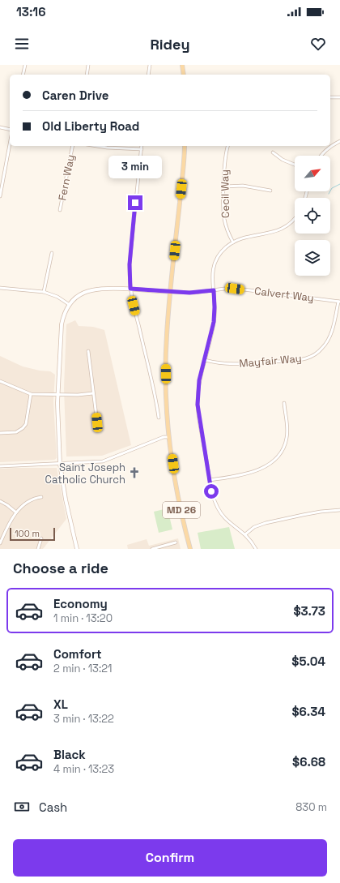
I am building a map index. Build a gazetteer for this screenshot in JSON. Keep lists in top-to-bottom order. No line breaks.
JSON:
{"streets":{"main road":["MD 26"],"street":["Fern Way","Cecil Way","Calvert Way","Mayfair Way"]},"crossings":[["Calvert Way","Mayfair Way"],["Calvert Way","MD 26"]],"places":{"church":["Saint Joseph Catholic Church"]},"scale_bar":"100 m","north":"top right","page":{"status":"13:16","header":"Ridey","banner":["Caren Drive","Old Liberty Road"],"bubble":"3 min","scale":"100 m","heading":"Choose a ride","list":[{"name":"Economy","note":"1 min · 13:20","value":"$3.73"},{"name":"Comfort","note":"2 min · 13:21","value":"$5.04"},{"name":"XL","note":"3 min · 13:22","value":"$6.34"},{"name":"Black","note":"4 min · 13:23","value":"$6.68"}],"pay":["Cash","830 m"],"buttons":"Confirm"}}
